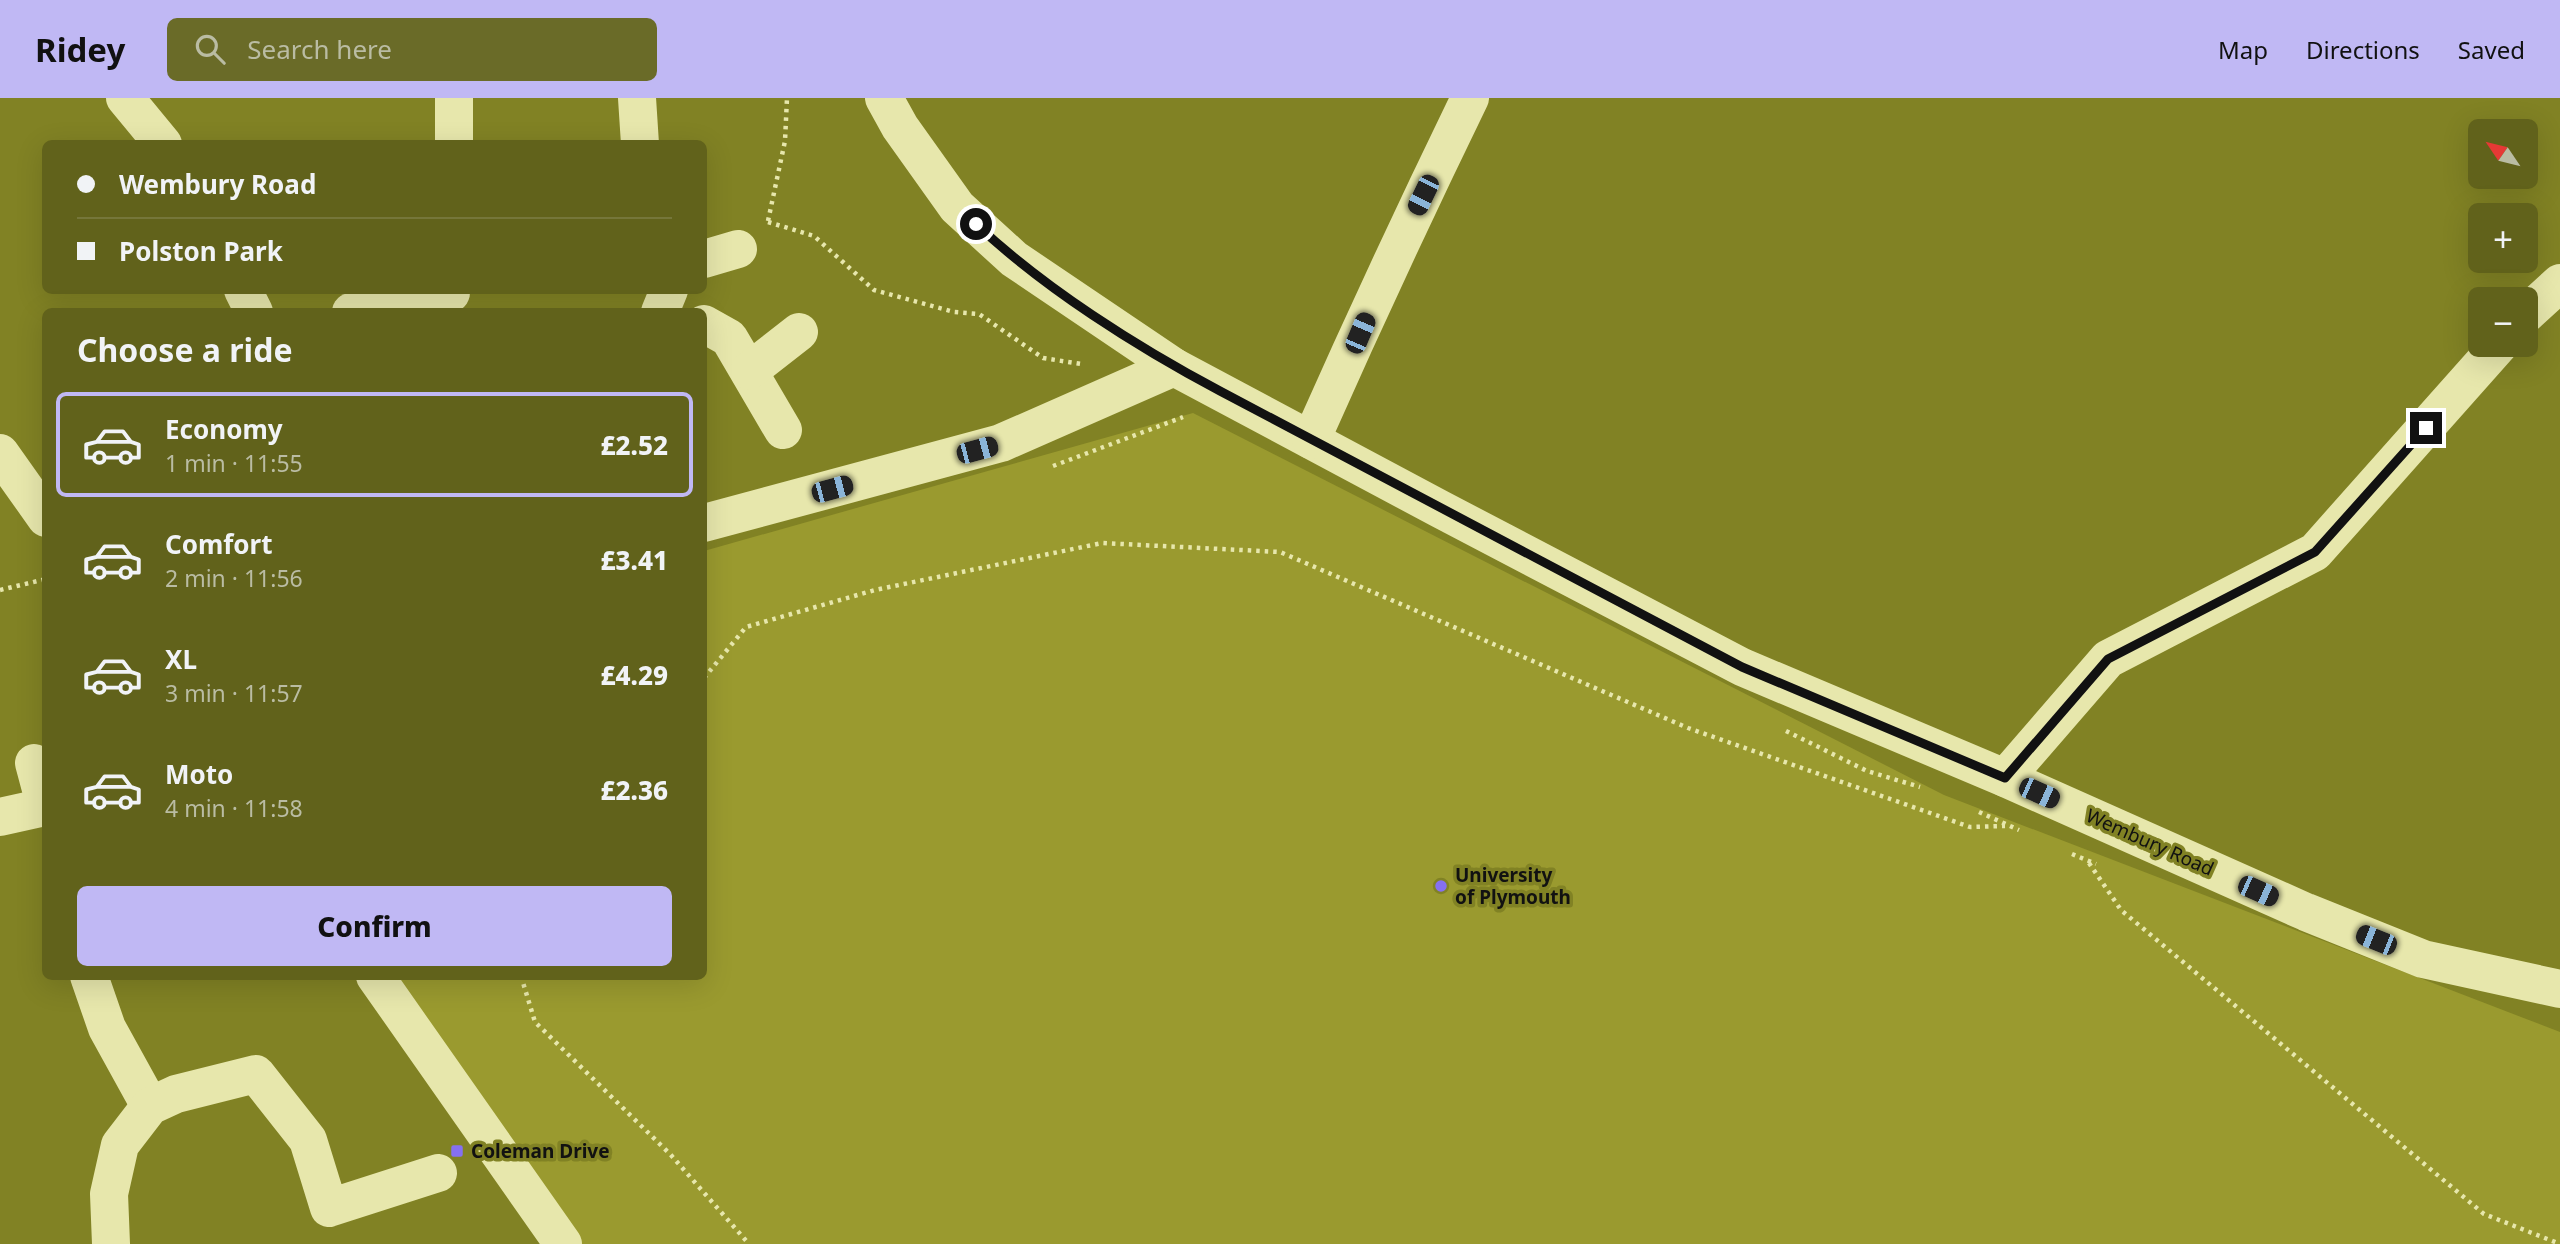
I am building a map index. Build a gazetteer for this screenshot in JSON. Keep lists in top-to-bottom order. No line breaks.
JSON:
{"streets":{"street":["Wembury Road"]},"places":{"other":["University of Plymouth"],"transit":["Coleman Drive"]},"north":"top left","page":{"header":"Ridey","search":"Search here","nav":["Map","Directions","Saved"],"map_buttons":["+","−"],"banner":["Wembury Road","Polston Park"],"heading":"Choose a ride","list":[{"name":"Economy","note":"1 min · 11:55","value":"£2.52"},{"name":"Comfort","note":"2 min · 11:56","value":"£3.41"},{"name":"XL","note":"3 min · 11:57","value":"£4.29"},{"name":"Moto","note":"4 min · 11:58","value":"£2.36"}],"buttons":"Confirm"}}
